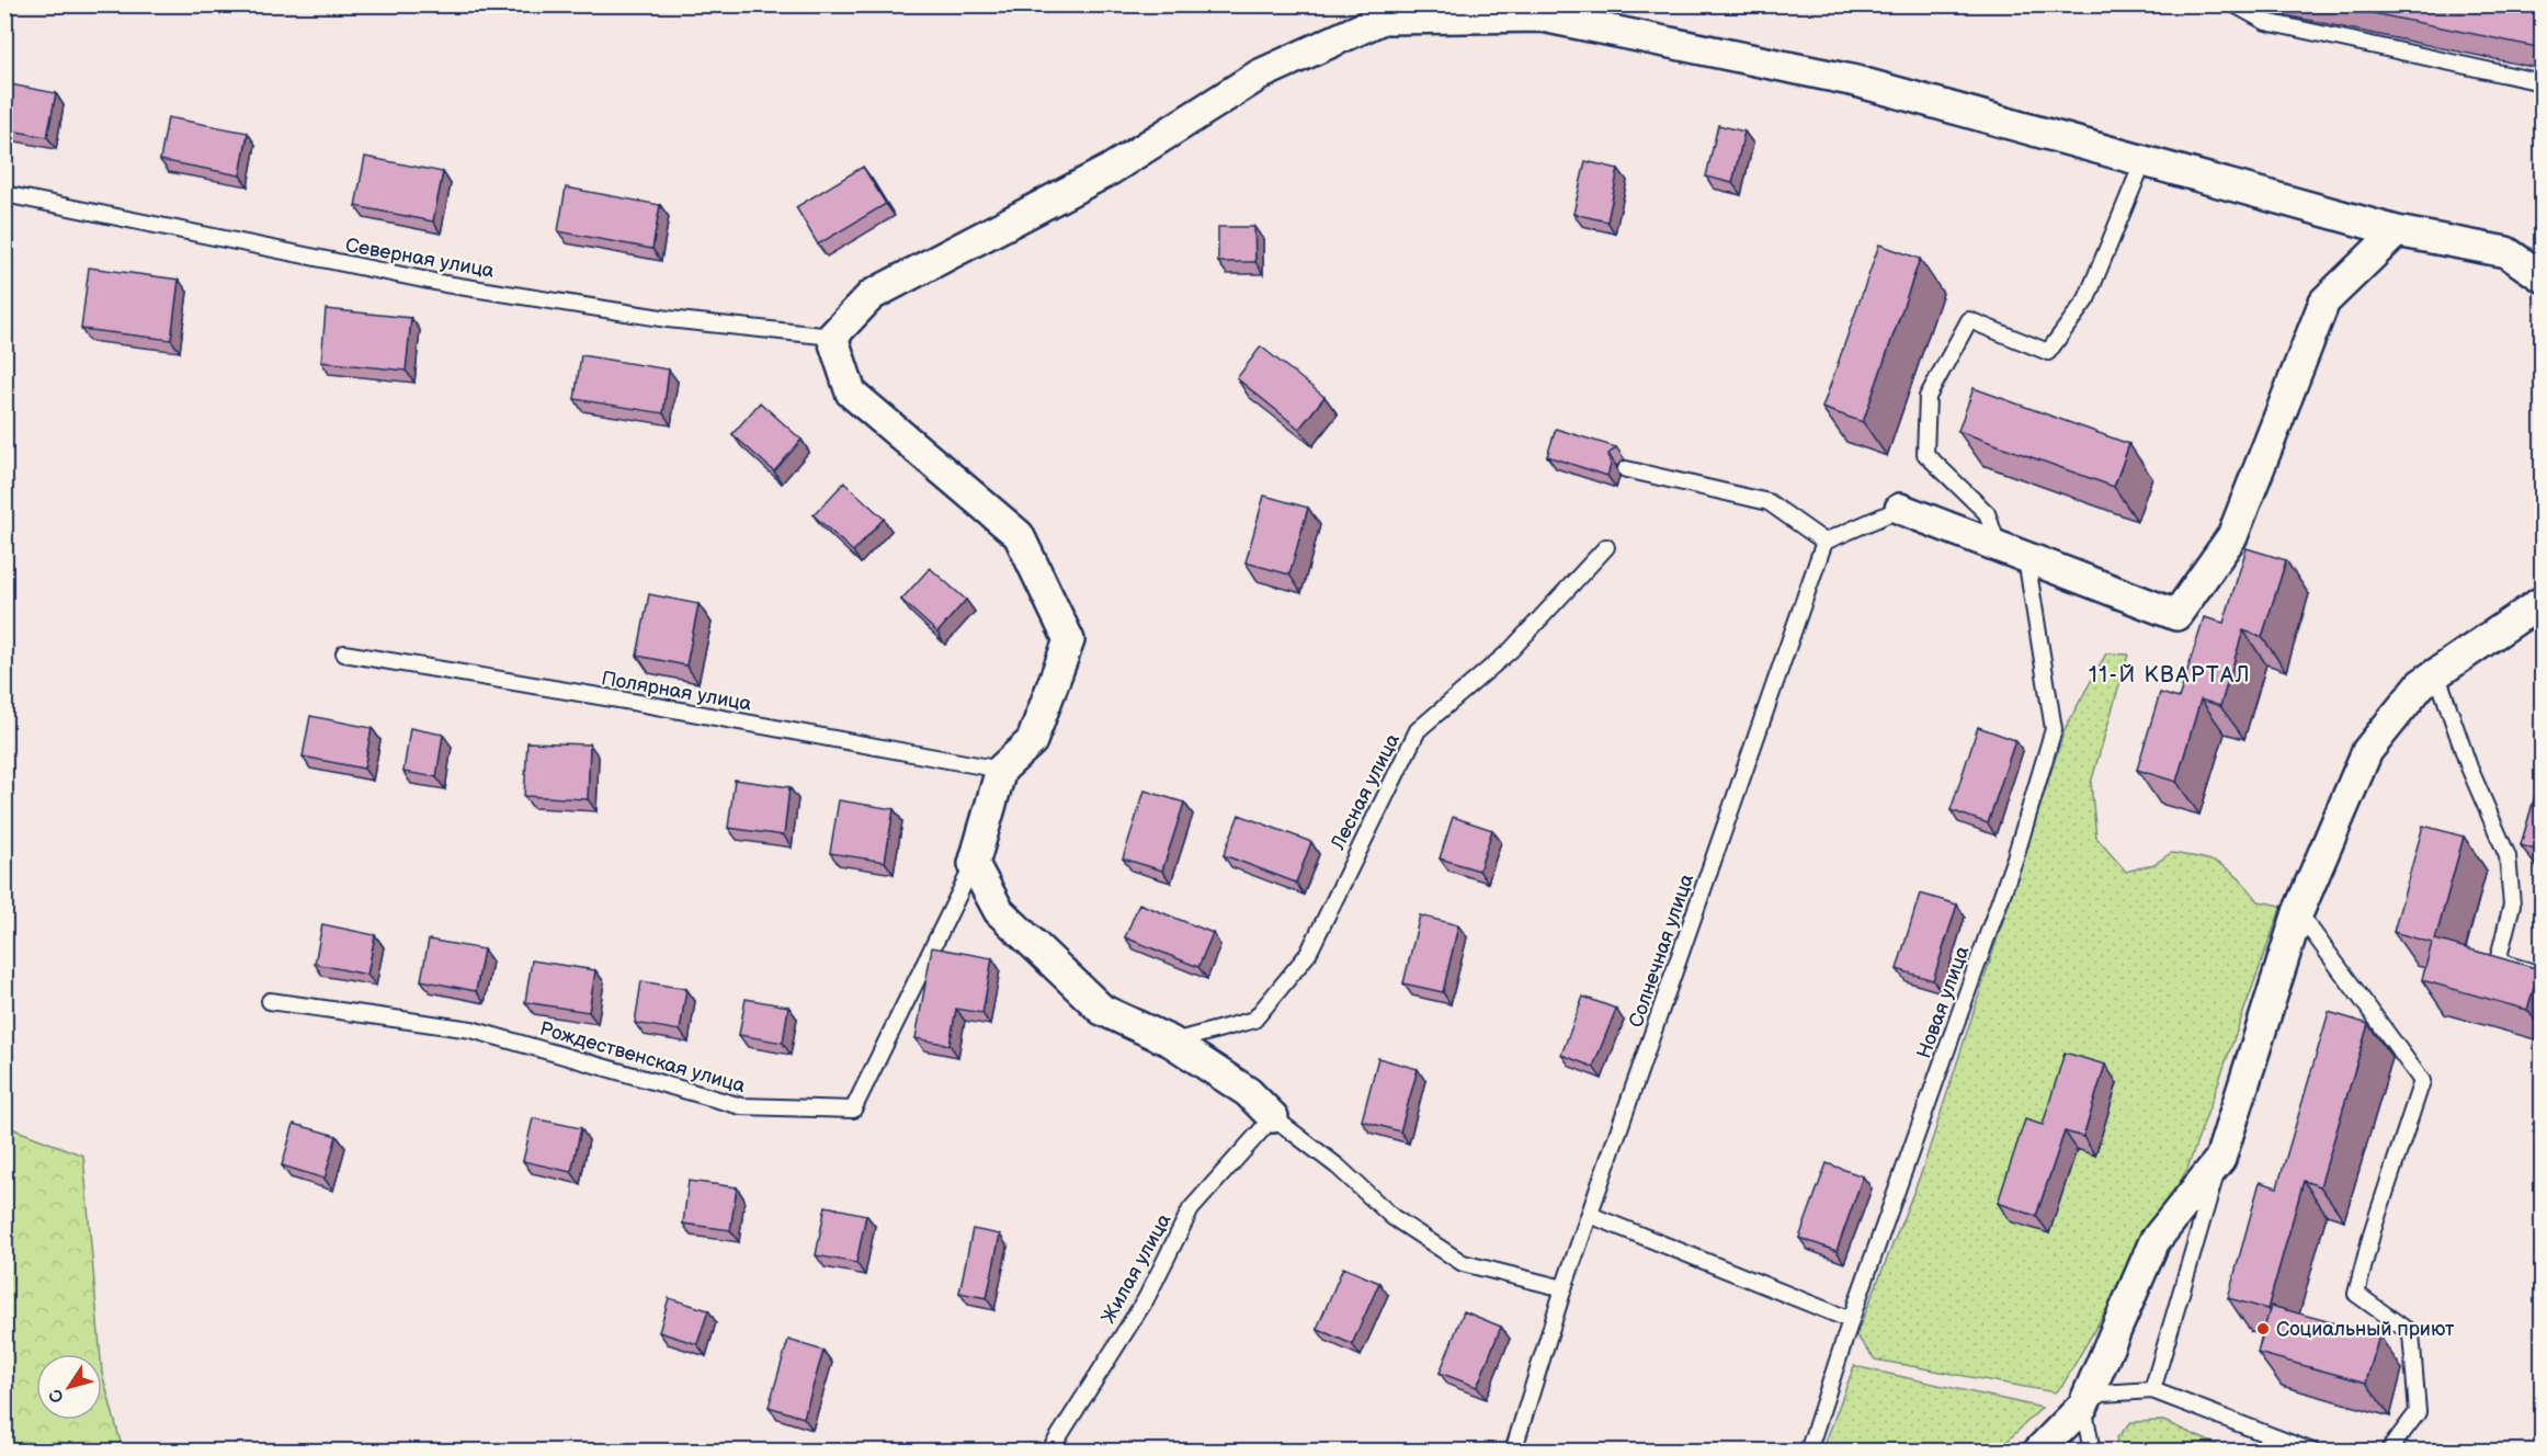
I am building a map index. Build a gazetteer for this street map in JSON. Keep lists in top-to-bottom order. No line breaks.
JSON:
{"streets":{"lane":["Северная улица","Полярная улица","Лесная улица","Солнечная улица","Новая улица","Рождественская улица","Жилая улица"]},"districts":["11-Й КВАРТАЛ"],"places":["Социальный приют"],"north":"bottom left"}
